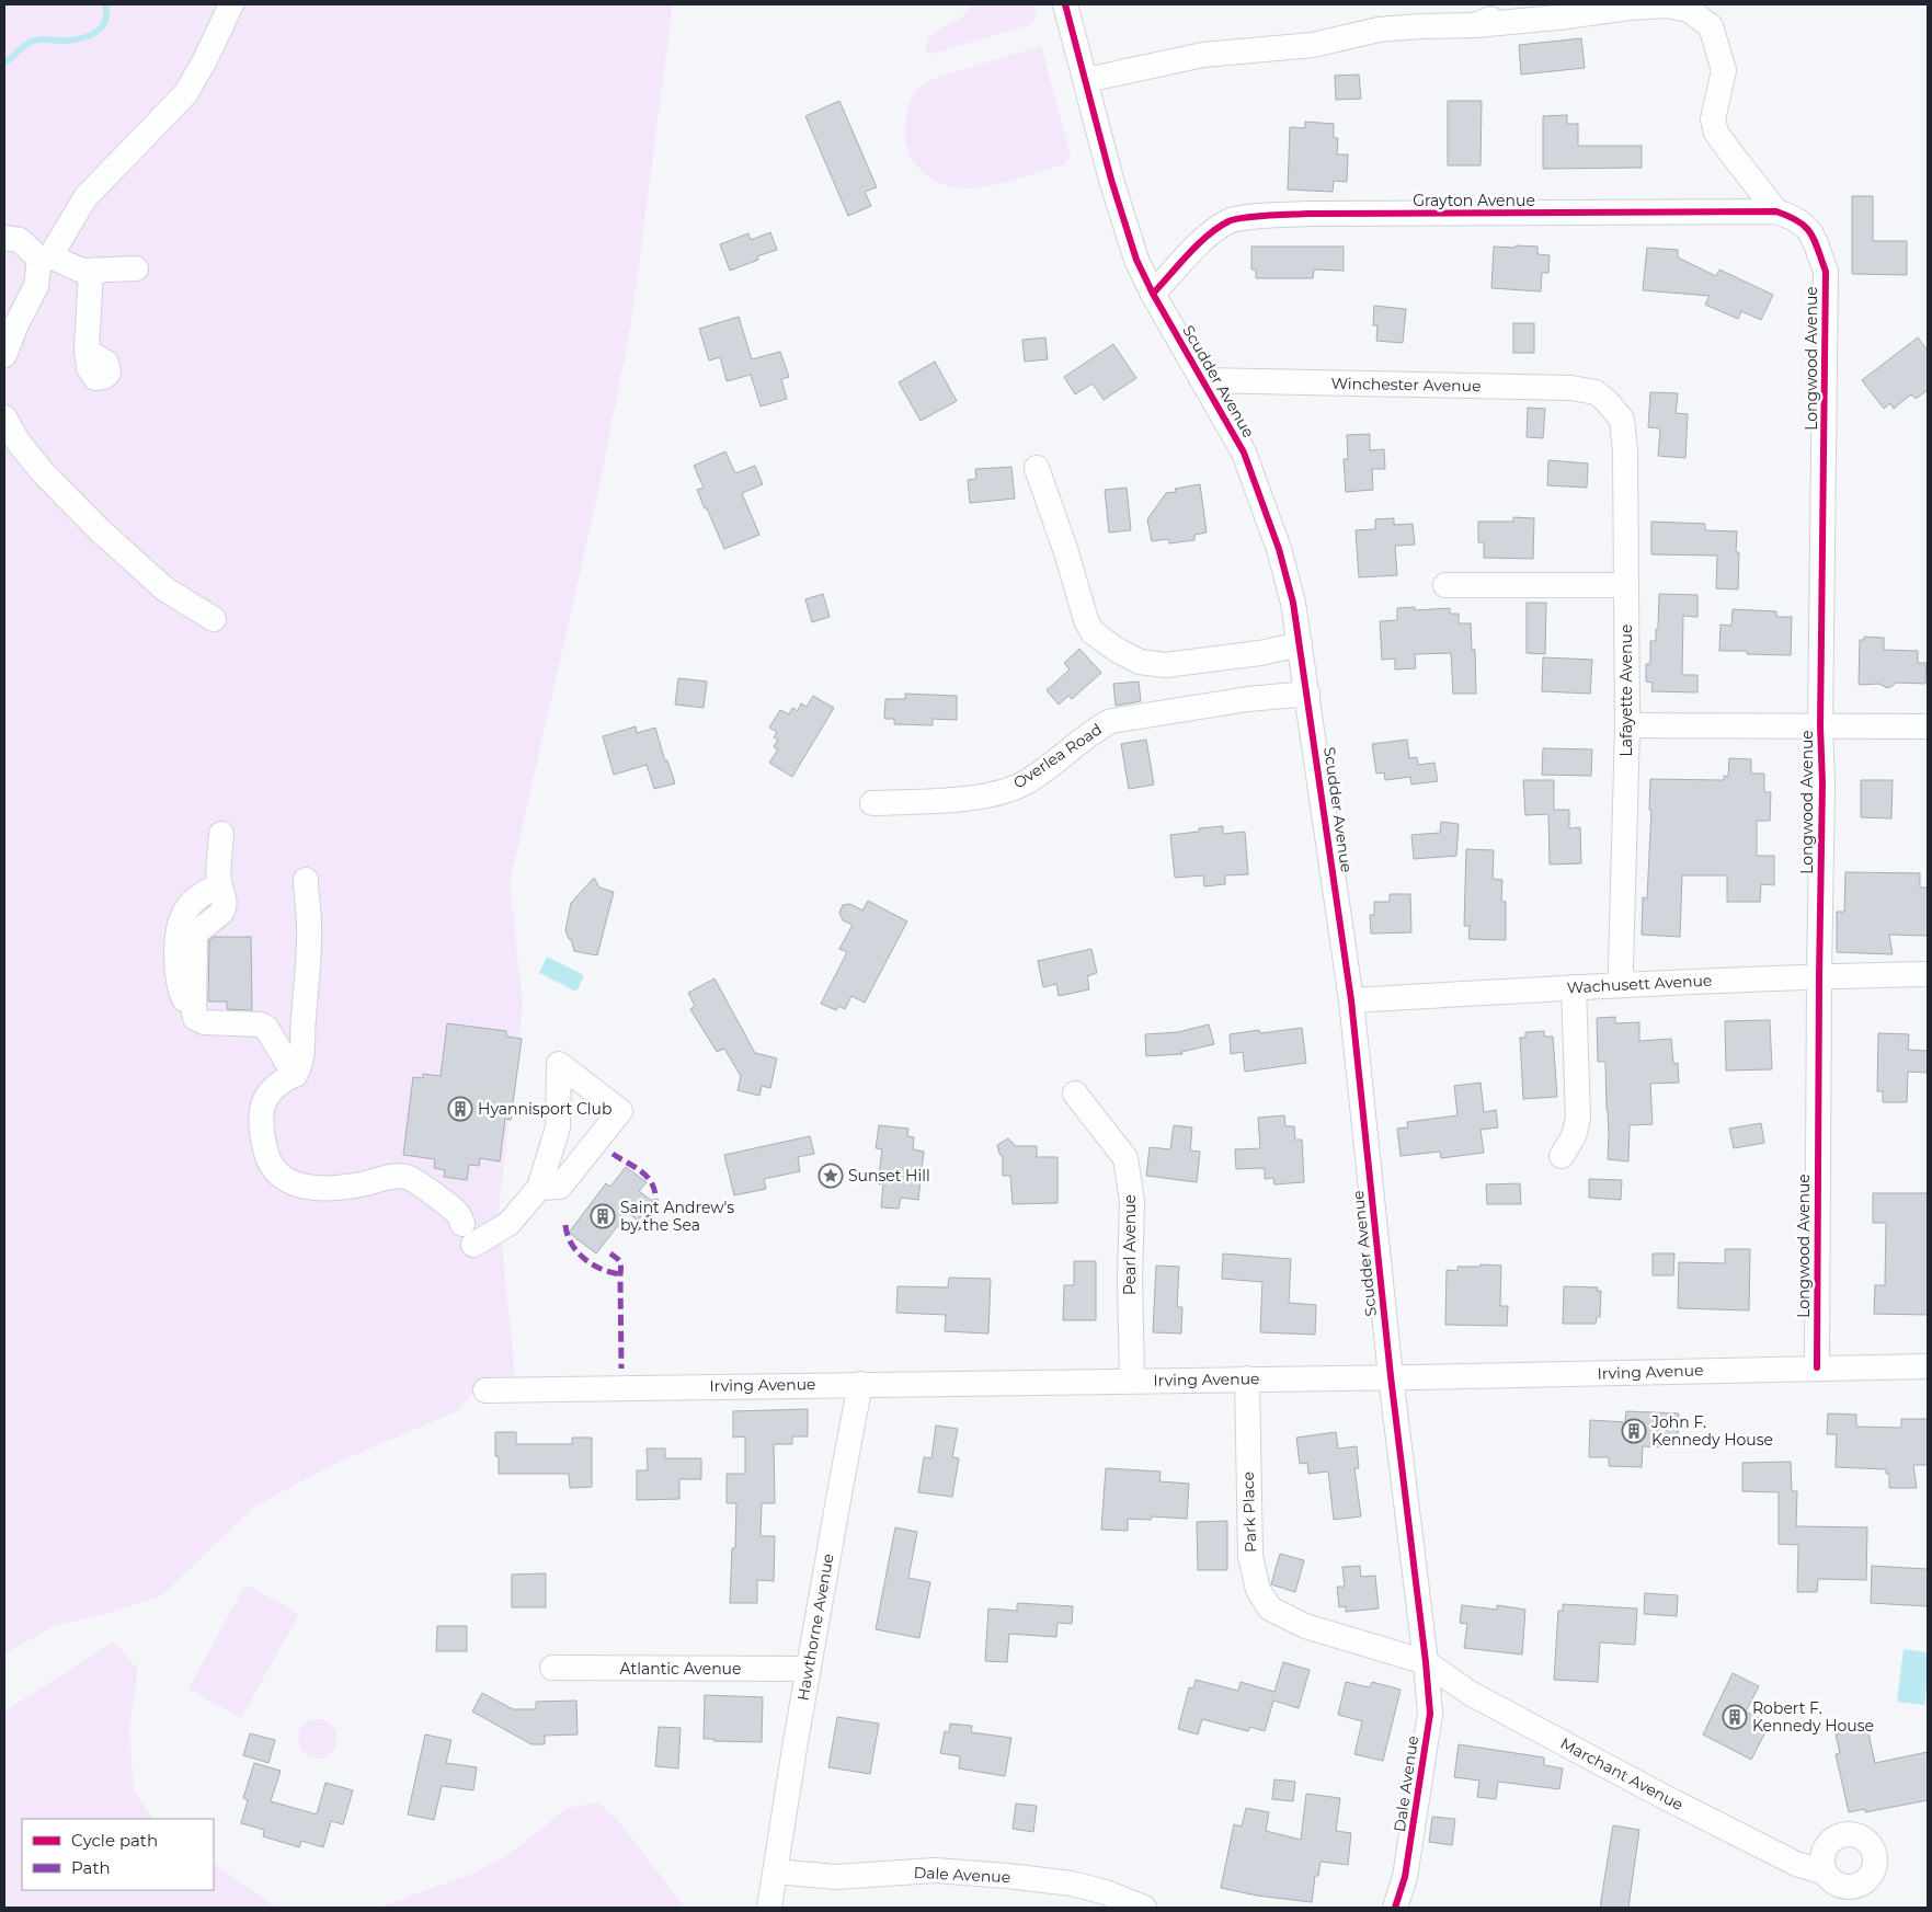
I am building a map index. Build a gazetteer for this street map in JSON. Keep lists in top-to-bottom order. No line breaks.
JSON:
{"streets":{"street":["Grayton Avenue","Longwood Avenue","Scudder Avenue","Winchester Avenue","Lafayette Avenue","Overlea Road","Wachusett Avenue","Pearl Avenue","Irving Avenue","Park Place","Hawthorne Avenue","Atlantic Avenue","Marchant Avenue","Dale Avenue"]},"crossings":[["Grayton Avenue","Longwood Avenue"],["Grayton Avenue","Scudder Avenue"],["Longwood Avenue","Wachusett Avenue"],["Longwood Avenue","Irving Avenue"],["Scudder Avenue","Winchester Avenue"],["Scudder Avenue","Overlea Road"],["Scudder Avenue","Wachusett Avenue"],["Scudder Avenue","Irving Avenue"],["Scudder Avenue","Park Place"],["Scudder Avenue","Marchant Avenue"],["Scudder Avenue","Dale Avenue"],["Winchester Avenue","Lafayette Avenue"],["Lafayette Avenue","Wachusett Avenue"],["Pearl Avenue","Irving Avenue"],["Irving Avenue","Park Place"],["Irving Avenue","Hawthorne Avenue"],["Park Place","Marchant Avenue"],["Park Place","Dale Avenue"],["Hawthorne Avenue","Atlantic Avenue"],["Hawthorne Avenue","Dale Avenue"],["Marchant Avenue","Dale Avenue"]],"places":{"building":["Hyannisport Club","Saint Andrew's by the Sea","John F. Kennedy House","Robert F. Kennedy House"],"place":["Sunset Hill"]},"legend":["Cycle path","Path"]}
